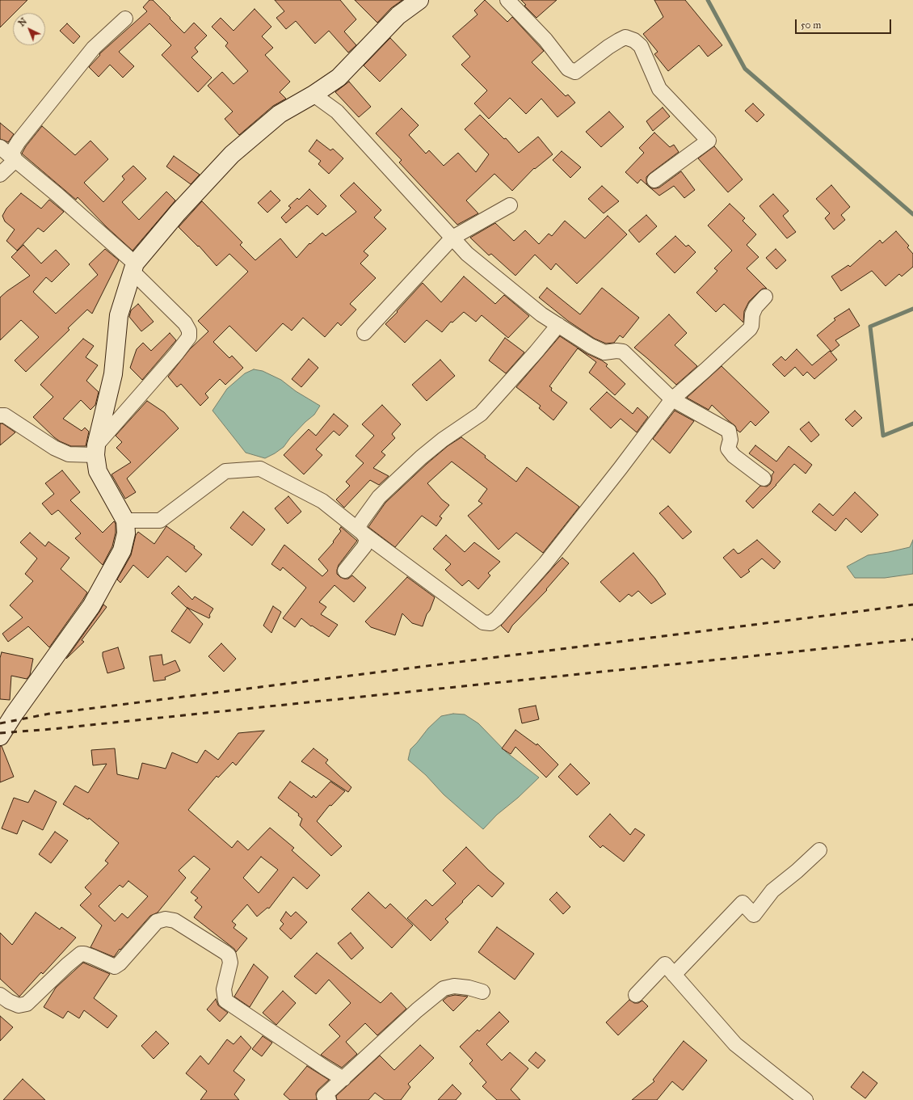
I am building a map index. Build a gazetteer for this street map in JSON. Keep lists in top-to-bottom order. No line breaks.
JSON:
{"scale_bar":"50 m","north":"top left"}
